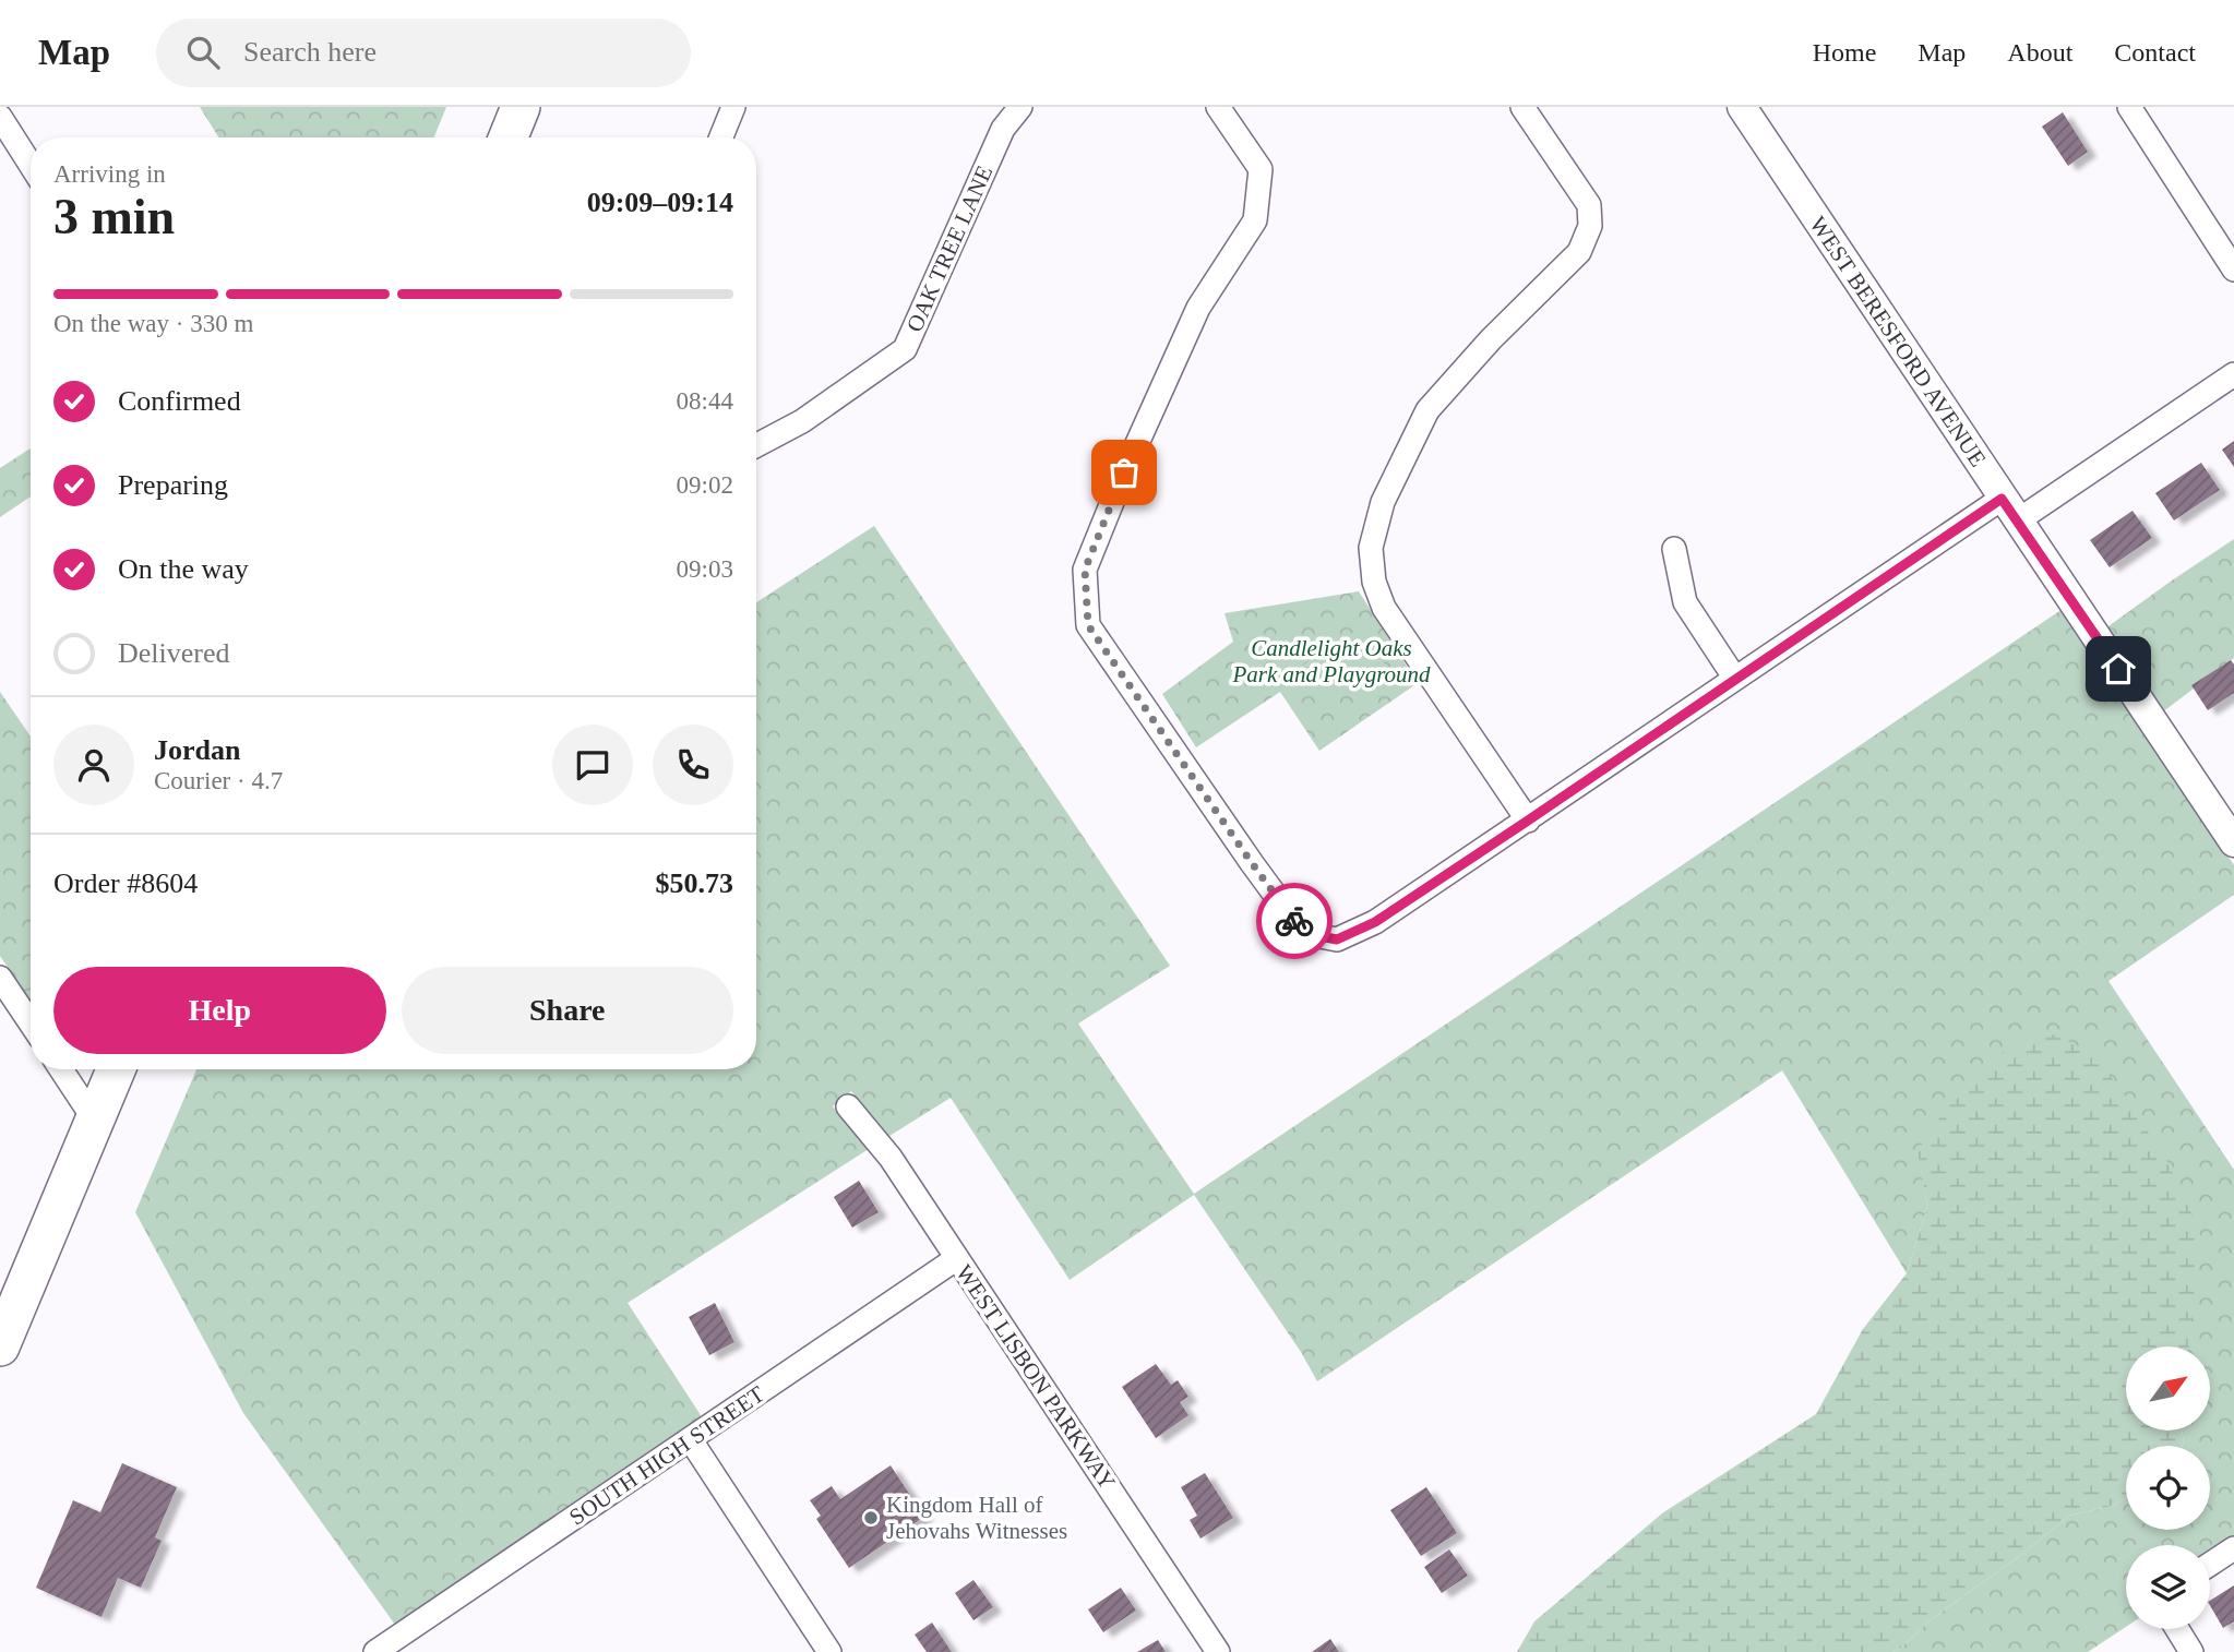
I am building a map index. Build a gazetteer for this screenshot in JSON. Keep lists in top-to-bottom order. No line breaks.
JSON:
{"streets":{"street":["OAK TREE LANE","WEST BERESFORD AVENUE","WEST LISBON PARKWAY","SOUTH HIGH STREET"]},"crossings":[["WEST LISBON PARKWAY","SOUTH HIGH STREET"]],"parks":["Candlelight Oaks Park and Playground"],"places":["Kingdom Hall of Jehovahs Witnesses"],"north":"top right","page":{"header":"Map","search":"Search here","nav":["Home","Map","About","Contact"],"heading":["3 min","Arriving in","09:09–09:14"],"panel":["Jordan","Courier · 4.7","Order #8604","$50.73"],"bar":"On the way · 330 m","list":[["Confirmed","08:44"],["Preparing","09:02"],["On the way","09:03"],"Delivered"],"buttons":["Help","Share"]}}
